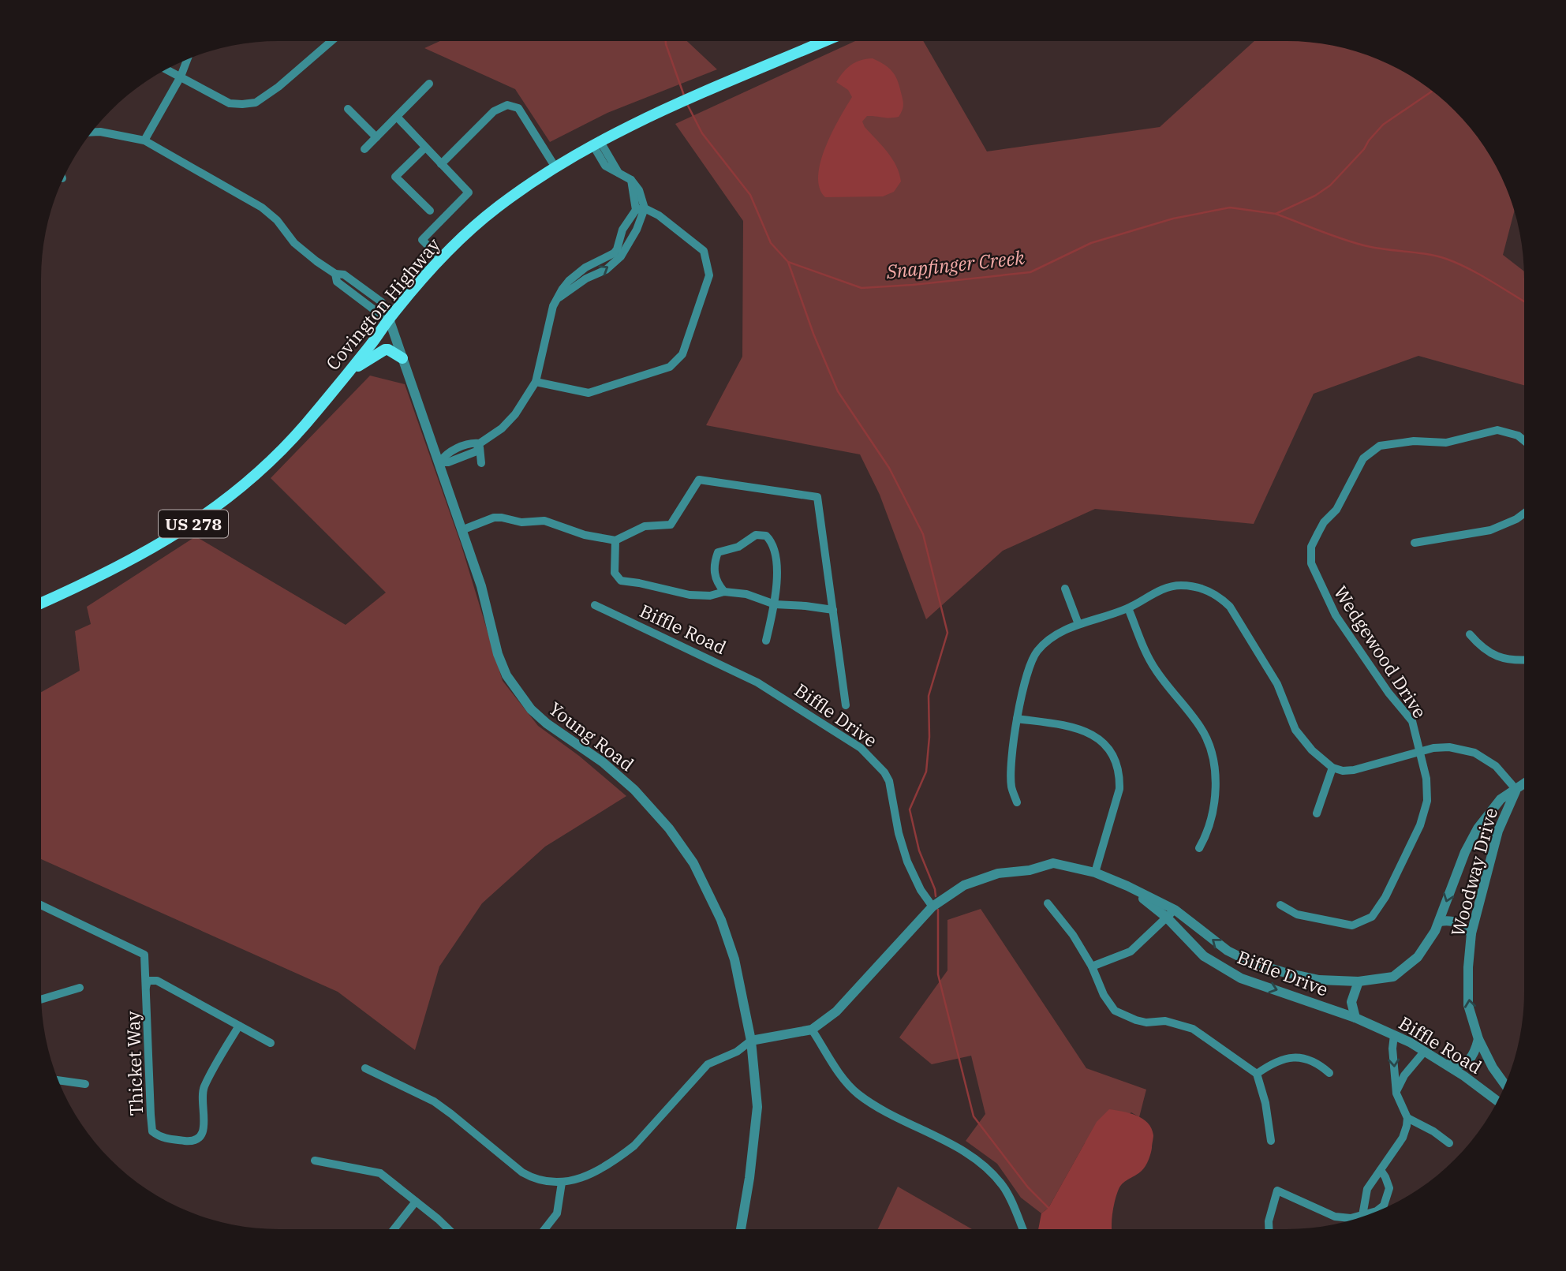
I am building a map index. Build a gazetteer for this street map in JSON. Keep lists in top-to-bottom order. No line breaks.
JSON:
{"streets":{"main road":["Covington Highway","US 278"],"street":["Biffle Road","Wedgewood Drive","Biffle Drive","Young Road","Woodway Drive","Thicket Way"]},"crossings":[["Covington Highway","Young Road"],["Biffle Road","Biffle Drive"],["Biffle Drive","Young Road"],["Biffle Drive","Woodway Drive"]],"water":["Snapfinger Creek"]}
